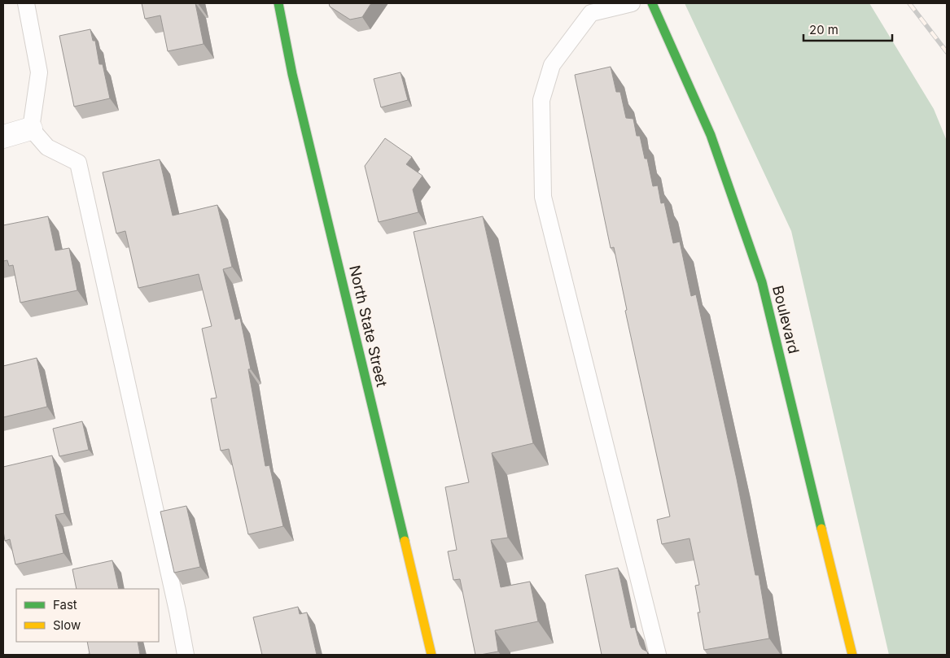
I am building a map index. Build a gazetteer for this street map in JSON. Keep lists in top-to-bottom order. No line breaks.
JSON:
{"streets":{"main road":["Boulevard","North State Street"]},"legend":["Fast","Slow"],"scale_bar":"20 m"}
